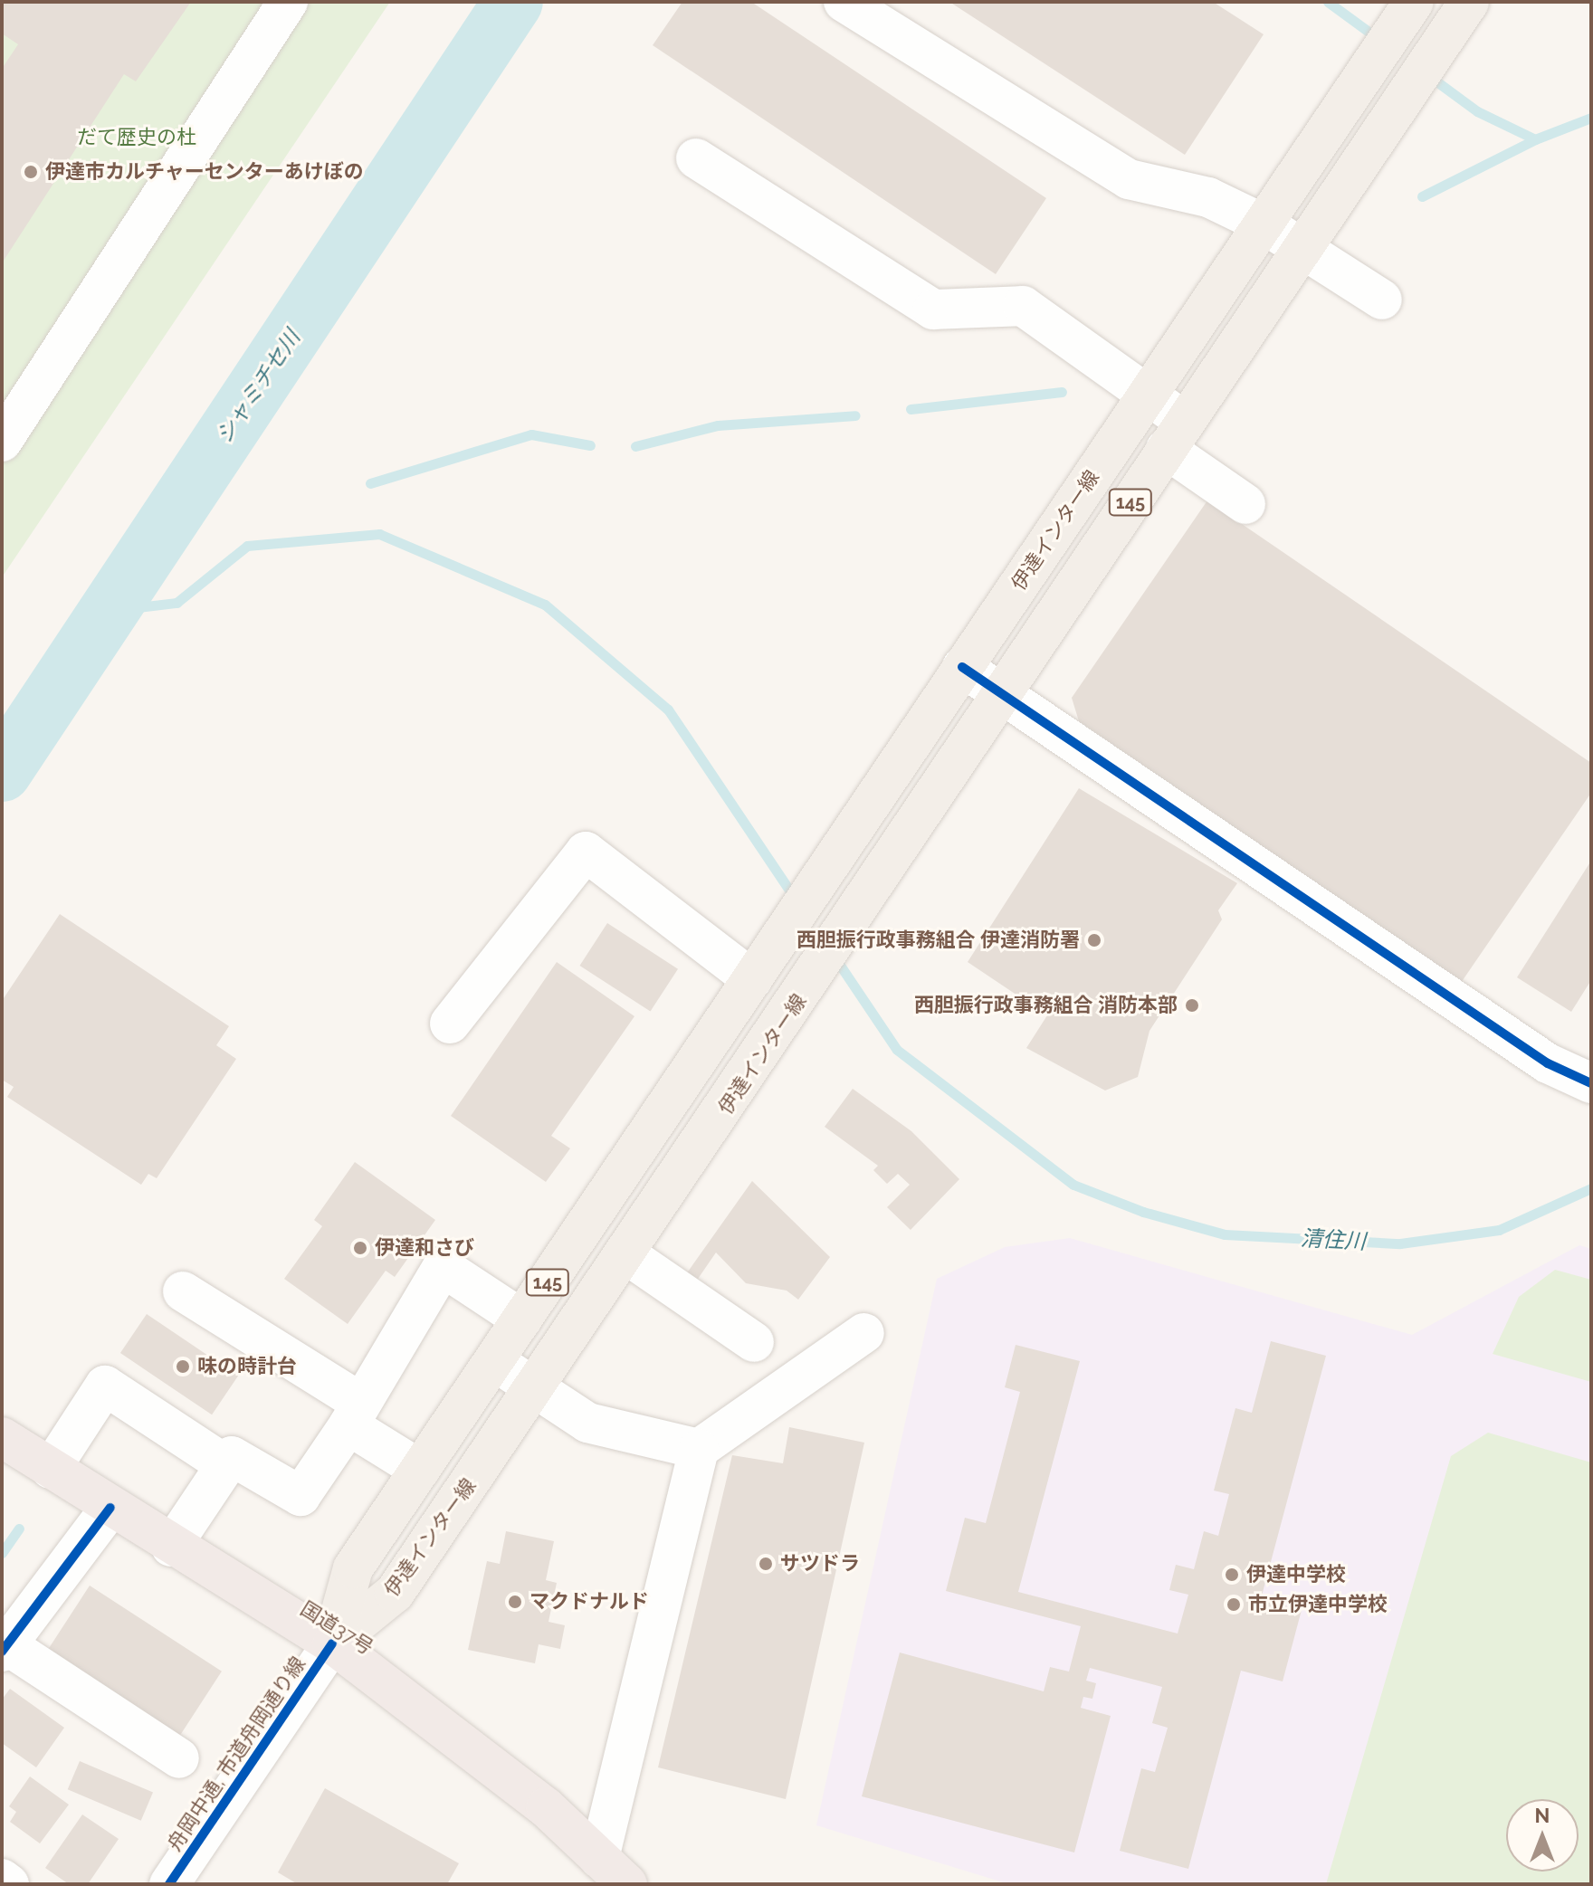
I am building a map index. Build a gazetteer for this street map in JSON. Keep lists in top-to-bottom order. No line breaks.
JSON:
{"streets":{"highway":["国道37号"],"main road":["145","伊達インター線"],"street":["舟岡中通, 市道舟岡通り線"]},"crossings":[["伊達インター線","国道37号"],["伊達インター線","舟岡中通, 市道舟岡通り線"],["国道37号","舟岡中通, 市道舟岡通り線"]],"water":["シャミチセ川","清住川"],"parks":["だて歴史の杜"],"places":["伊達市カルチャーセンターあけぼの","西胆振行政事務組合 伊達消防署","西胆振行政事務組合 消防本部","伊達和さび","味の時計台","サツドラ","伊達中学校","マクドナルド","市立伊達中学校"],"north":"top"}
